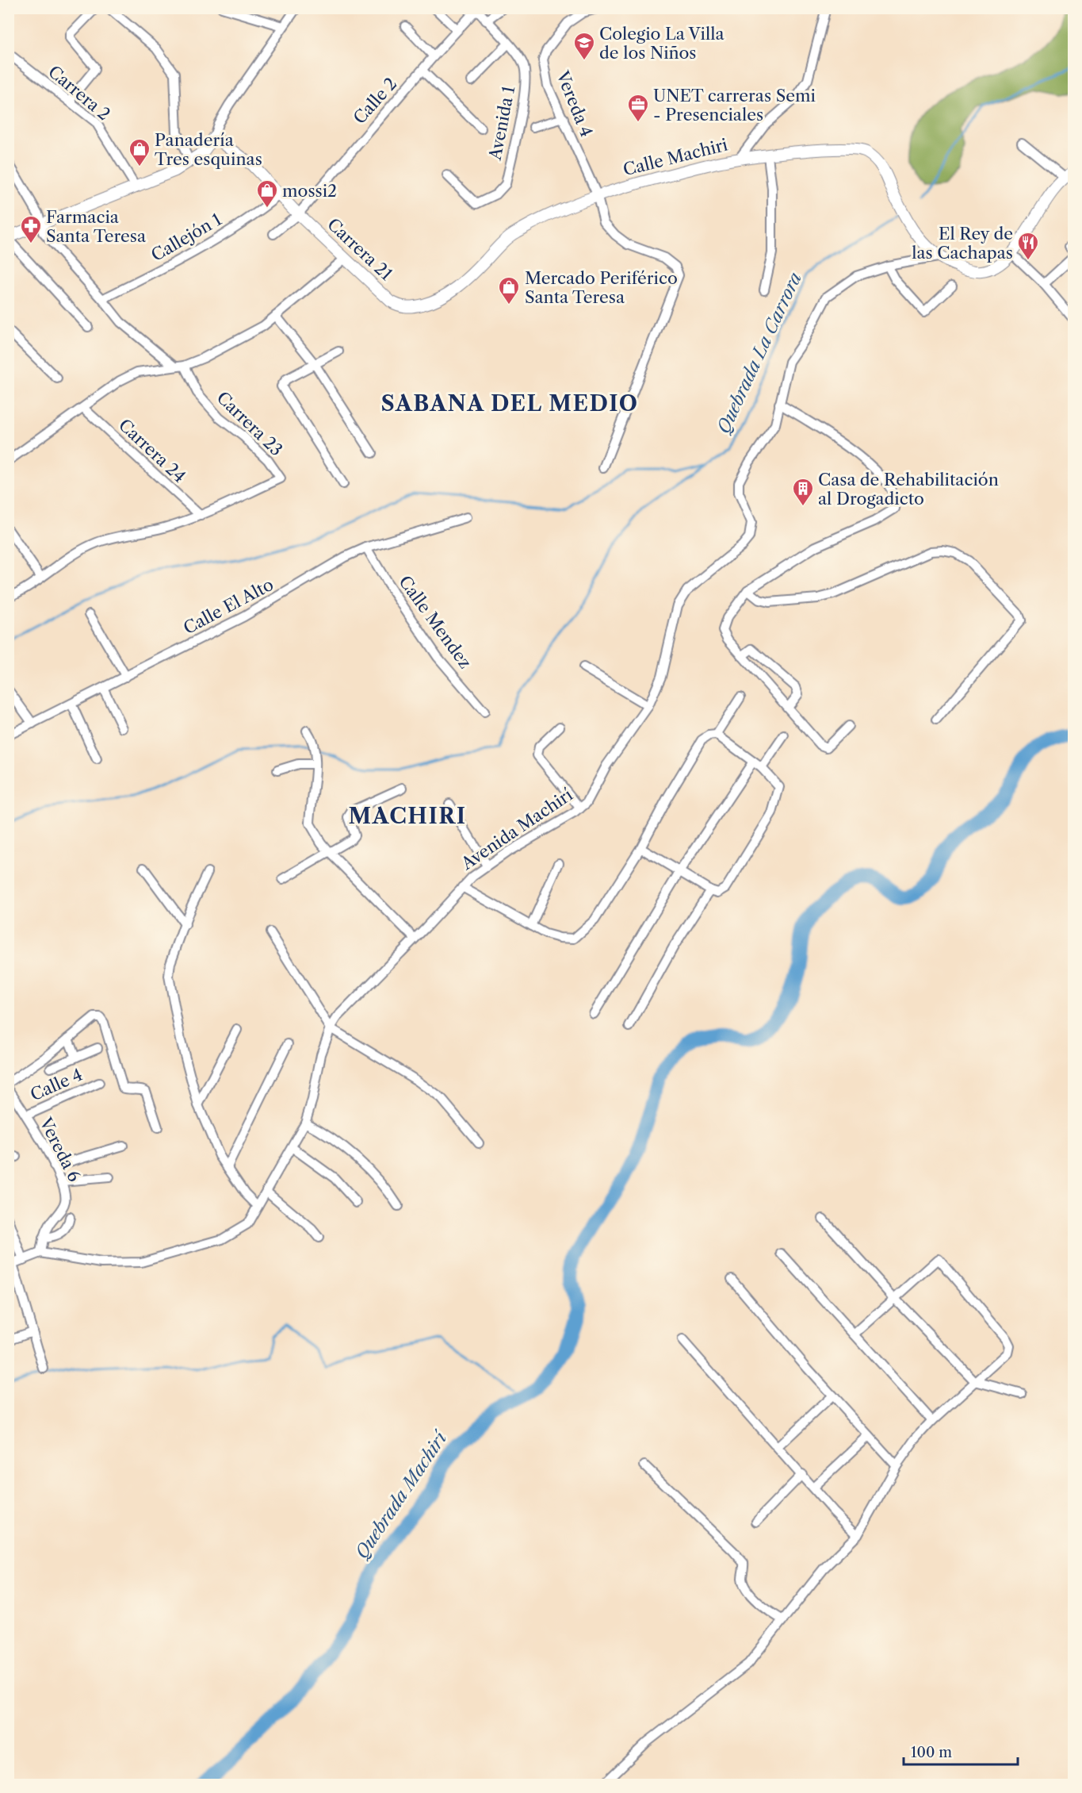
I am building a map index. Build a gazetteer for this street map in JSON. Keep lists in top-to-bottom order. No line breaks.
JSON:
{"streets":{"street":["Carrera 2","Calle 2","Vereda 4","Avenida 1","Calle Machiri","Callejón 1","Carrera 21","Carrera 23","Carrera 24","Calle El Alto","Calle Mendez","Avenida Machirí","Calle 4","Vereda 6"]},"crossings":[["Calle 2","Avenida 1"],["Calle 2","Carrera 21"],["Vereda 4","Calle Machiri"],["Calle Machiri","Carrera 21"],["Calle Machiri","Avenida Machirí"],["Callejón 1","Carrera 21"],["Carrera 23","Carrera 24"],["Calle El Alto","Calle Mendez"],["Avenida Machirí","Vereda 6"],["Calle 4","Vereda 6"]],"districts":["SABANA DEL MEDIO","MACHIRI"],"water":["Quebrada La Carrora","Quebrada Machirí"],"places":{"school or university":["Colegio La Villa de los Niños"],"office":["UNET carreras Semi - Presenciales"],"shop":["Panadería Tres esquinas","mossi2","Mercado Periférico Santa Teresa"],"pharmacy":["Farmacia Santa Teresa"],"restaurant":["El Rey de las Cachapas"],"building":["Casa de Rehabilitación al Drogadicto"]},"scale_bar":"100 m"}
